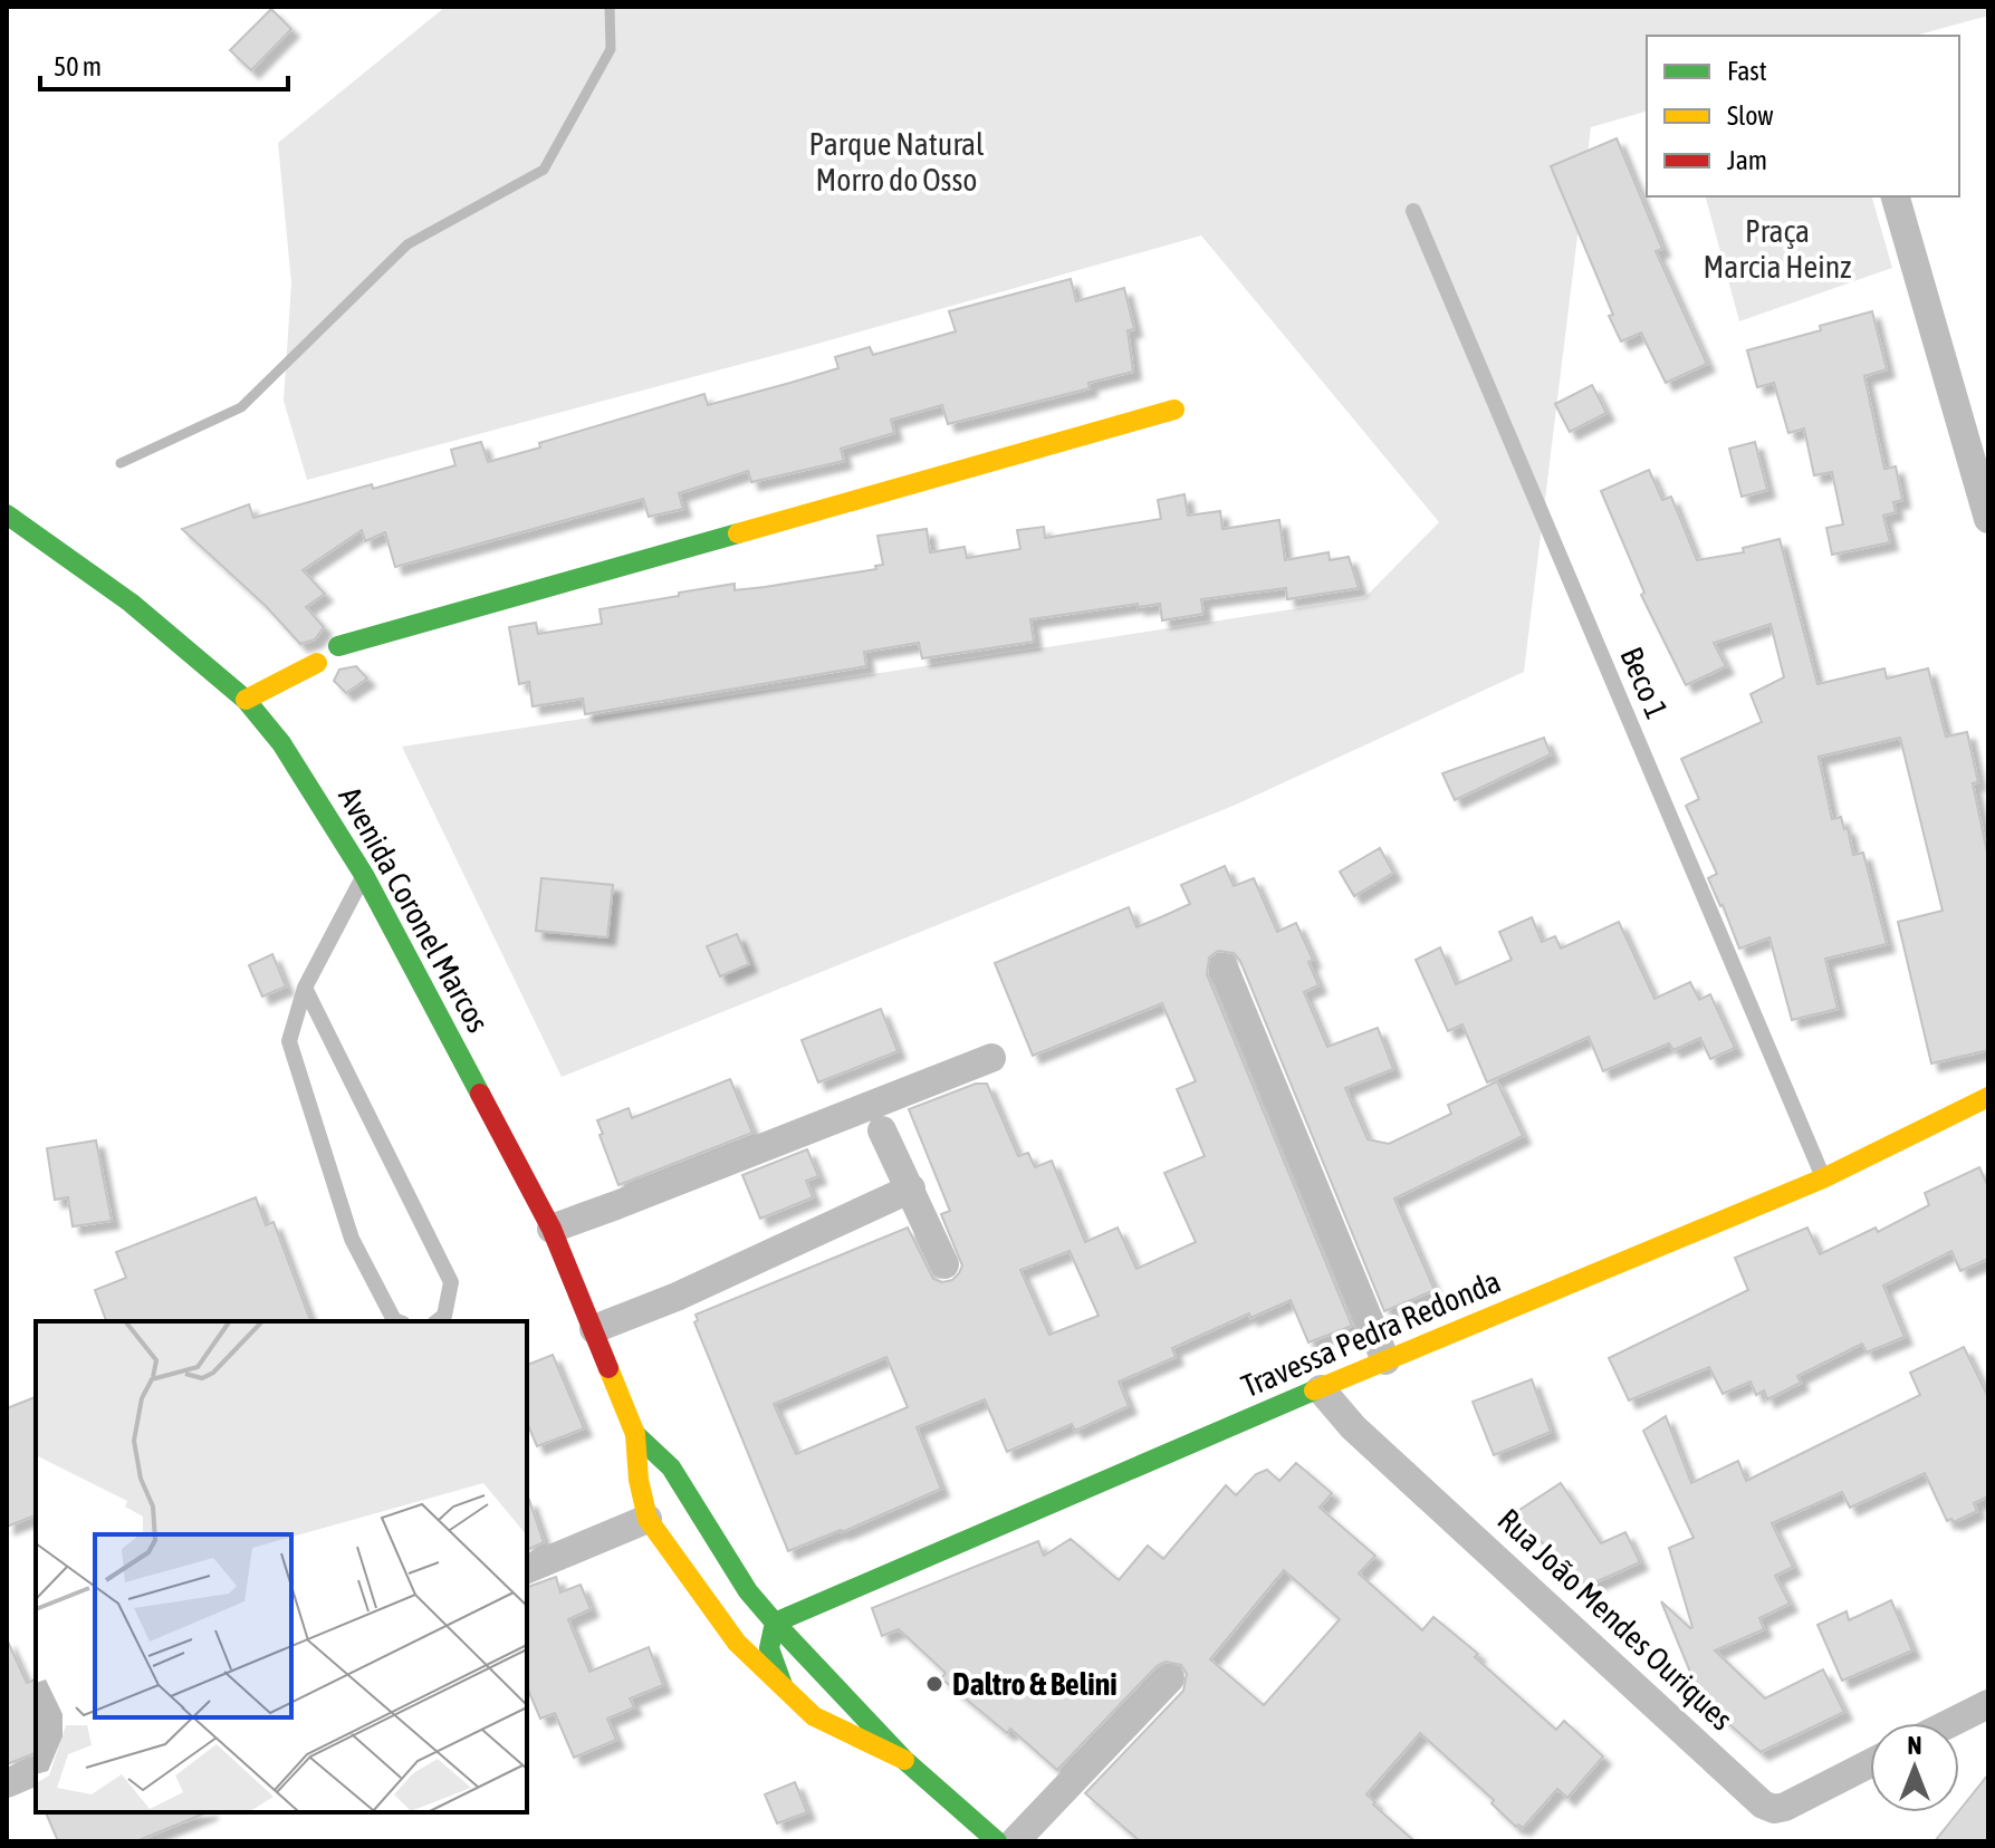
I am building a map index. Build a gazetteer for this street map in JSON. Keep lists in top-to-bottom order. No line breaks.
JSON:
{"streets":{"street":["Avenida Coronel Marcos","Travessa Pedra Redonda","Rua João Mendes Ouriques"],"lane":["Beco 1"]},"crossings":[["Beco 1","Travessa Pedra Redonda"],["Avenida Coronel Marcos","Travessa Pedra Redonda"],["Travessa Pedra Redonda","Rua João Mendes Ouriques"]],"parks":["Parque Natural Morro do Osso","Praça Marcia Heinz"],"places":["Daltro & Belini"],"legend":["Fast","Slow","Jam"],"scale_bar":"50 m","north":"top"}
